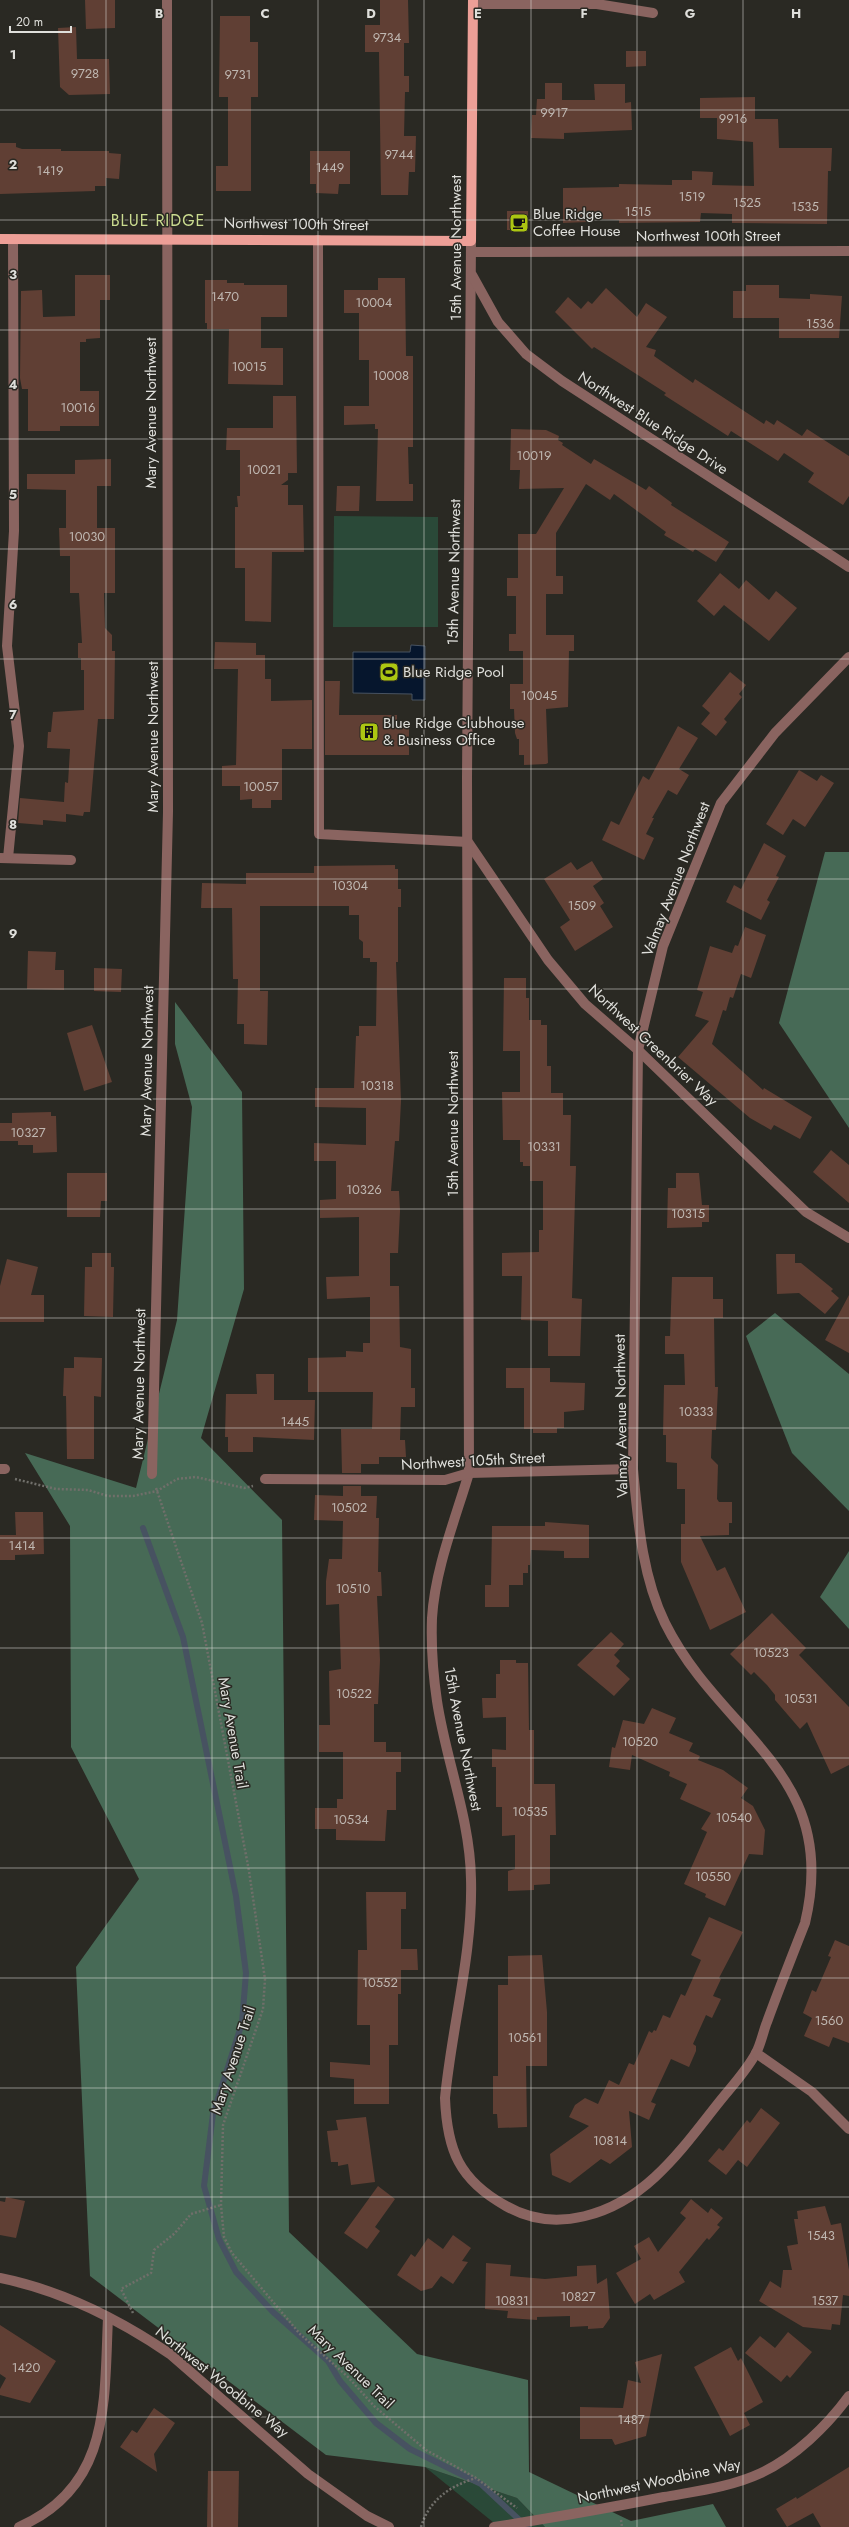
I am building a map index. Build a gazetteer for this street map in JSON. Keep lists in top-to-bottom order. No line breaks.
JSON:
{"streets":{"main road":["Northwest 100th Street","15th Avenue Northwest"],"street":["Mary Avenue Northwest","Northwest Blue Ridge Drive","Valmay Avenue Northwest","Northwest Greenbrier Way","Northwest 105th Street","Northwest Woodbine Way"],"path":["Mary Avenue Trail"]},"crossings":[["Northwest 100th Street","15th Avenue Northwest"],["Northwest 100th Street","Mary Avenue Northwest"],["15th Avenue Northwest","Northwest Blue Ridge Drive"],["15th Avenue Northwest","Valmay Avenue Northwest"],["15th Avenue Northwest","Northwest Greenbrier Way"],["15th Avenue Northwest","Northwest 105th Street"],["Mary Avenue Northwest","Mary Avenue Trail"],["Valmay Avenue Northwest","Northwest Greenbrier Way"],["Valmay Avenue Northwest","Northwest 105th Street"]],"districts":["BLUE RIDGE"],"places":{"cafe":["Blue Ridge Coffee House"],"sports":["Blue Ridge Pool"],"building":["Blue Ridge Clubhouse & Business Office"]},"house_numbers":["9734","9728","9731","9917","9916","9744","1449","1419","1519","1525","1535","1515","1470","10004","1536","10015","10008","10016","10019","10021","10030","10045","10057","10304","1509","10318","10327","10331","10326","10315","10333","1445","10502","1414","10510","10523","10522","10531","10520","10535","10540","10534","10550","10552","1560","10561","10814","1543","10827","10831","1537","1420","1487"],"scale_bar":"20 m","grid":{"columns":["B","C","D","E","F","G","H"],"rows":["1","2","3","4","5","6","7","8","9"]}}
